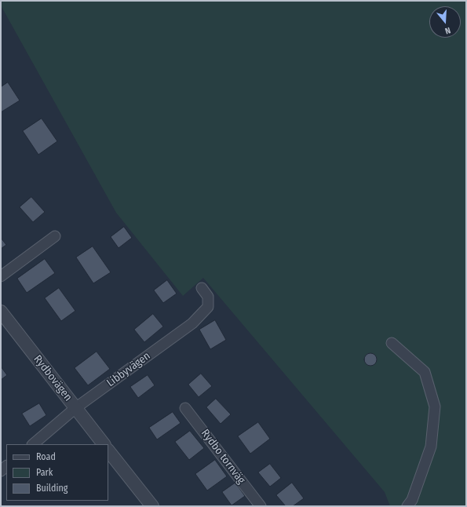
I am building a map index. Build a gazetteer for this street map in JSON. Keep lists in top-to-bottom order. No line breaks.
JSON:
{"streets":{"street":["Libbyvägen","Rydbovägen","Rydbo tornväg"]},"crossings":[["Libbyvägen","Rydbovägen"]],"legend":["Road","Park","Building"],"north":"bottom"}
